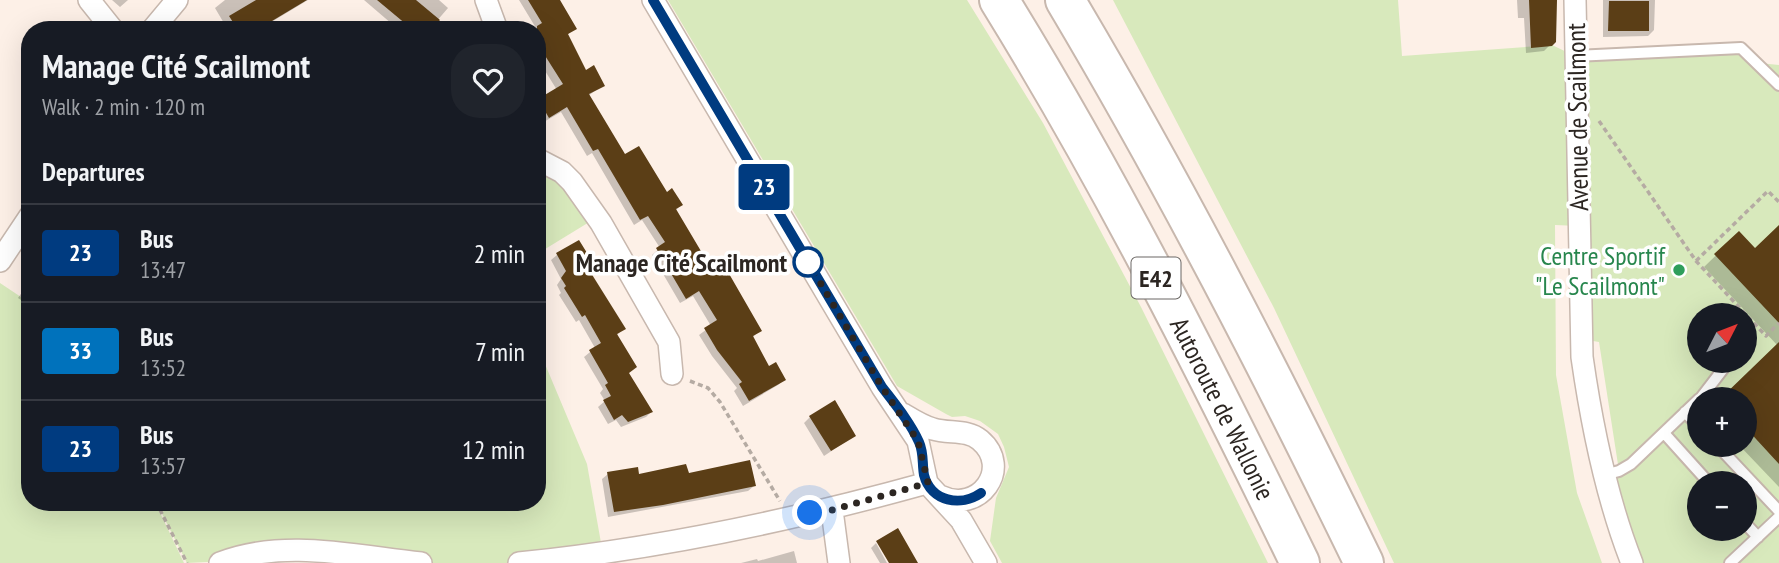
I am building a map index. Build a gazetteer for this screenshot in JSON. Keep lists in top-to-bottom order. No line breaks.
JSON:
{"streets":{"highway":["E42","Autoroute de Wallonie"],"street":["Avenue de Scailmont"]},"places":["Manage Cité Scailmont","Centre Sportif \"Le Scailmont\""],"lines":["bus line 23"],"north":"top right","page":{"on_map":"23","heading":[["Manage Cité Scailmont","Walk · 2 min · 120 m"],"Departures"],"list":[{"mark":"23","name":"Bus","note":"13:47","value":"2 min"},{"mark":"33","name":"Bus","note":"13:52","value":"7 min"},{"mark":"23","name":"Bus","note":"13:57","value":"12 min"}],"map_buttons":["+","−"]}}
